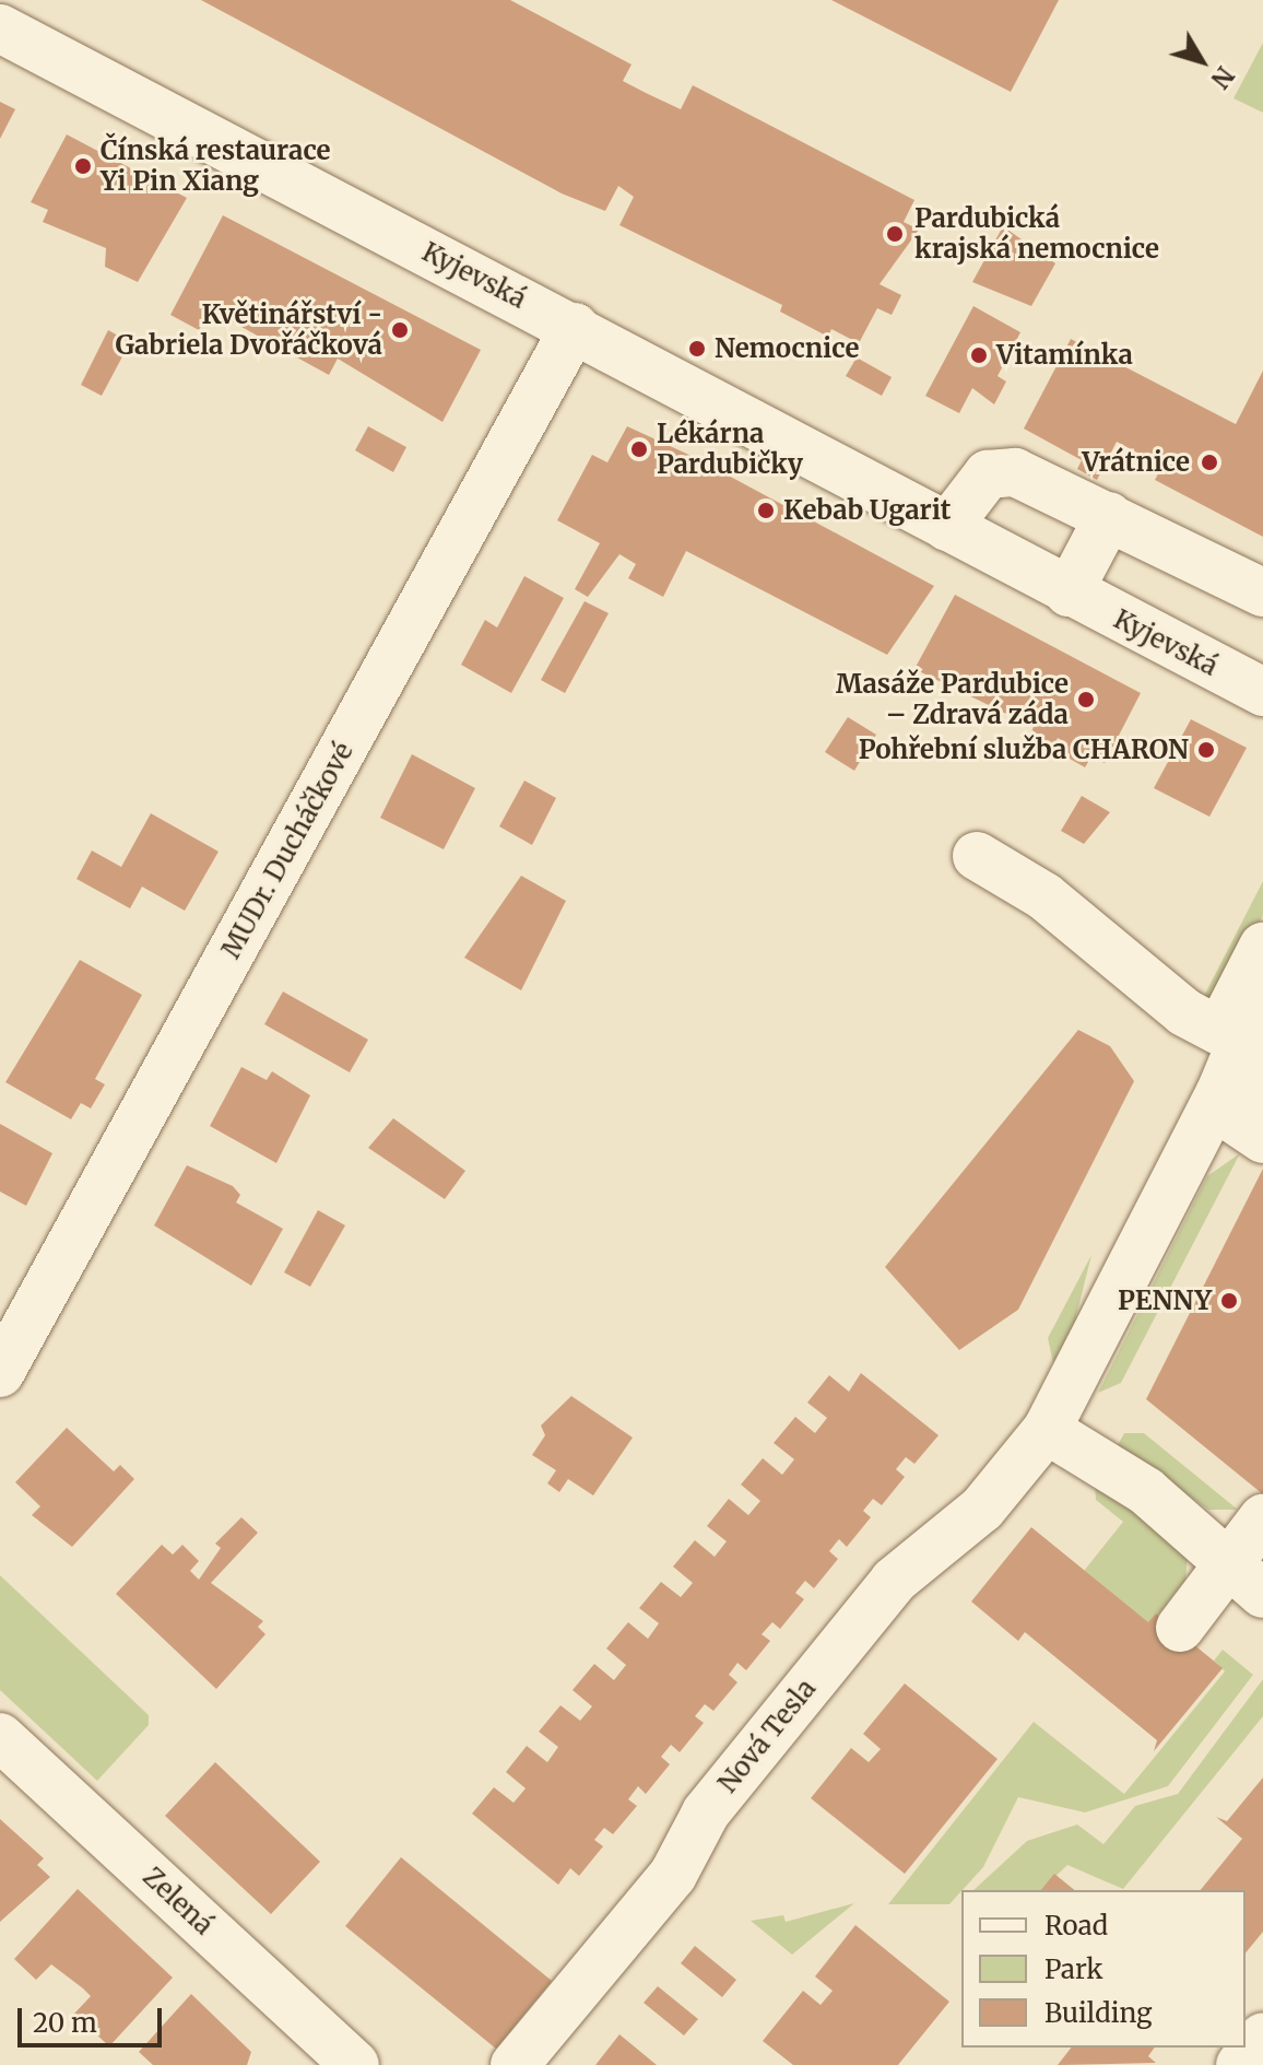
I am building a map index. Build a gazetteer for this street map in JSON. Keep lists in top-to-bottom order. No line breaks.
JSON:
{"streets":{"street":["Kyjevská","MUDr. Ducháčkové","Nová Tesla","Zelená"]},"crossings":[["Kyjevská","MUDr. Ducháčkové"]],"places":["Čínská restaurace Yi Pin Xiang","Pardubická krajská nemocnice","Květinářství - Gabriela Dvořáčková","Nemocnice","Vitamínka","Lékárna Pardubičky","Vrátnice","Kebab Ugarit","Masáže Pardubice – Zdravá záda","Pohřební služba CHARON","PENNY"],"legend":["Road","Park","Building"],"scale_bar":"20 m","north":"bottom right"}
